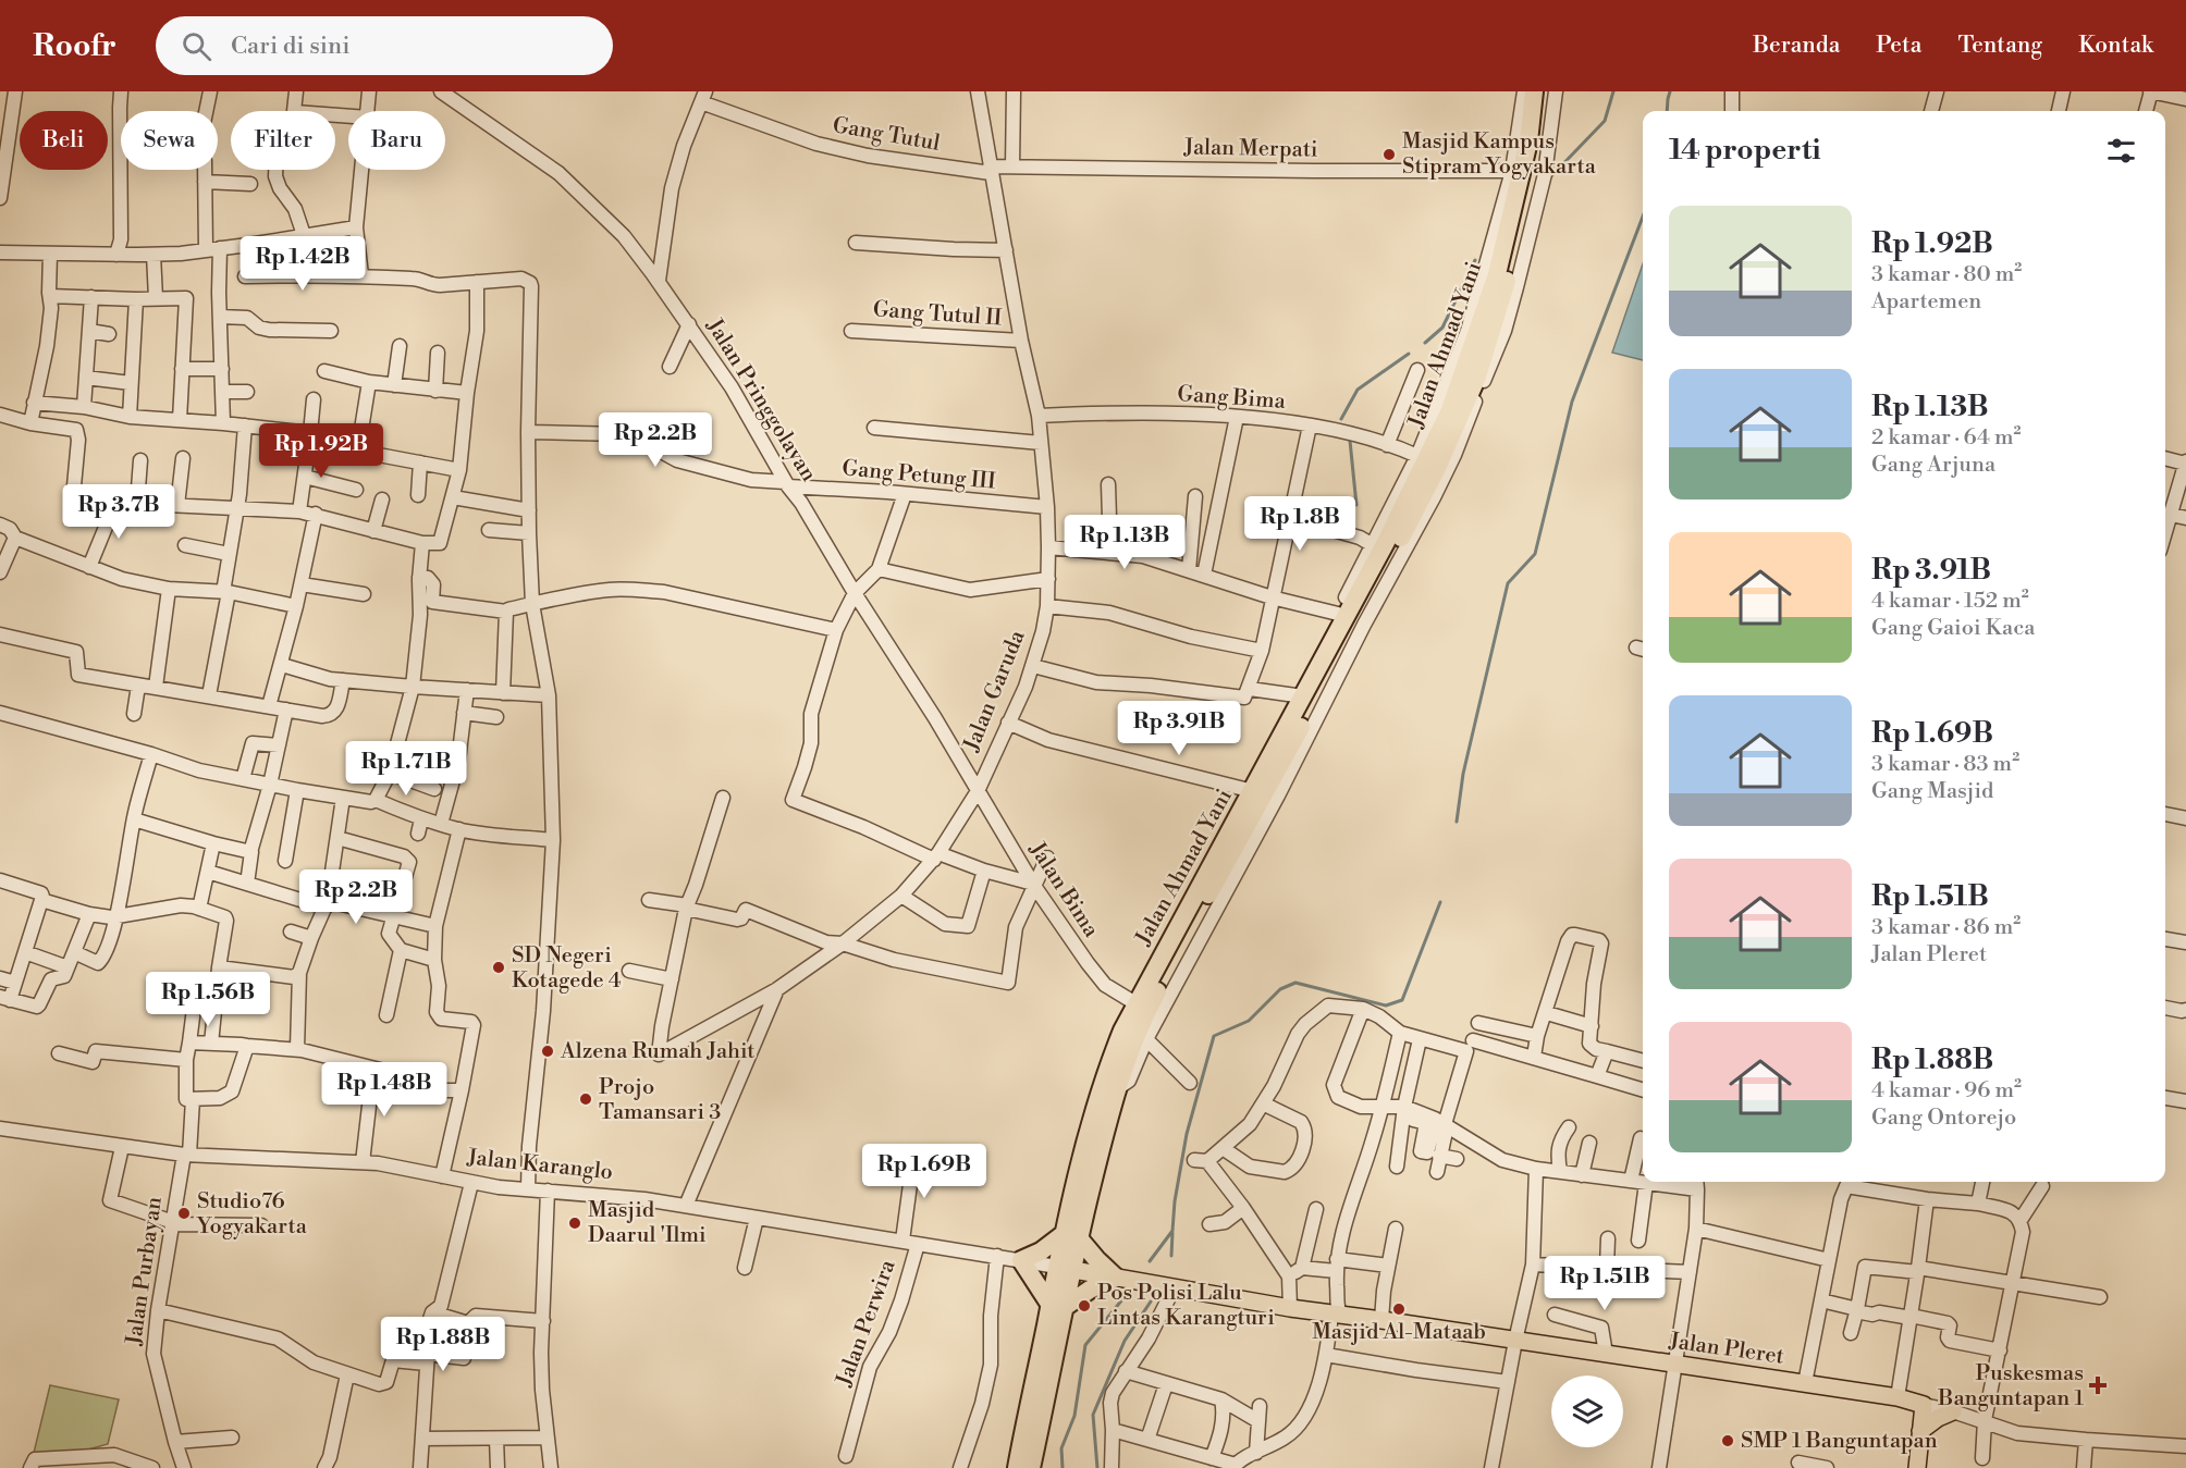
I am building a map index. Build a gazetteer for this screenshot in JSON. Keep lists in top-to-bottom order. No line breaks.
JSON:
{"streets":{"highway":["Jalan Ahmad Yani"],"main road":["Jalan Pleret"],"street":["Gang Tutul","Jalan Merpati","Gang Tutul II","Gang Bima","Jalan Pringgolayan","Gang Petung III","Jalan Garuda","Jalan Bima","Jalan Karanglo","Jalan Purbayan","Jalan Perwira"]},"crossings":[["Gang Tutul","Jalan Merpati"],["Gang Tutul","Jalan Garuda"],["Jalan Merpati","Jalan Garuda"],["Gang Tutul II","Jalan Garuda"],["Jalan Ahmad Yani","Jalan Karanglo"],["Jalan Ahmad Yani","Jalan Pleret"],["Gang Bima","Jalan Garuda"],["Jalan Pringgolayan","Gang Petung III"],["Jalan Pringgolayan","Jalan Garuda"],["Jalan Pringgolayan","Jalan Bima"],["Gang Petung III","Jalan Garuda"],["Jalan Garuda","Jalan Bima"],["Jalan Karanglo","Jalan Purbayan"],["Jalan Karanglo","Jalan Perwira"],["Jalan Karanglo","Jalan Pleret"]],"places":{"other":["Masjid Kampus Stipram Yogyakarta","SD Negeri Kotagede 4","Alzena Rumah Jahit","Projo Tamansari 3","Studio76 Yogyakarta","Masjid Daarul 'Ilmi","Pos Polisi Lalu Lintas Karangturi","Masjid Al-Mataab","SMP 1 Banguntapan"],"health":["Puskesmas Banguntapan 1"]},"page":{"header":"Roofr","search":"Cari di sini","nav":["Beranda","Peta","Tentang","Kontak"],"chip":["Beli","Sewa","Filter","Baru"],"heading":"14 properti","list":[{"name":"Rp 1.92B","note":"3 kamar · 80 m² · Apartemen"},{"name":"Rp 1.13B","note":"2 kamar · 64 m² · Gang Arjuna"},{"name":"Rp 3.91B","note":"4 kamar · 152 m² · Gang Gaioi Kaca"},{"name":"Rp 1.69B","note":"3 kamar · 83 m² · Gang Masjid"},{"name":"Rp 1.51B","note":"3 kamar · 86 m² · Jalan Pleret"},{"name":"Rp 1.88B","note":"4 kamar · 96 m² · Gang Ontorejo"}],"price":["Rp 1.42B","Rp 2.2B","Rp 1.92B","Rp 3.7B","Rp 1.8B","Rp 1.13B","Rp 3.91B","Rp 1.71B","Rp 2.2B","Rp 1.56B","Rp 1.48B","Rp 1.69B","Rp 1.51B","Rp 1.88B"]}}
